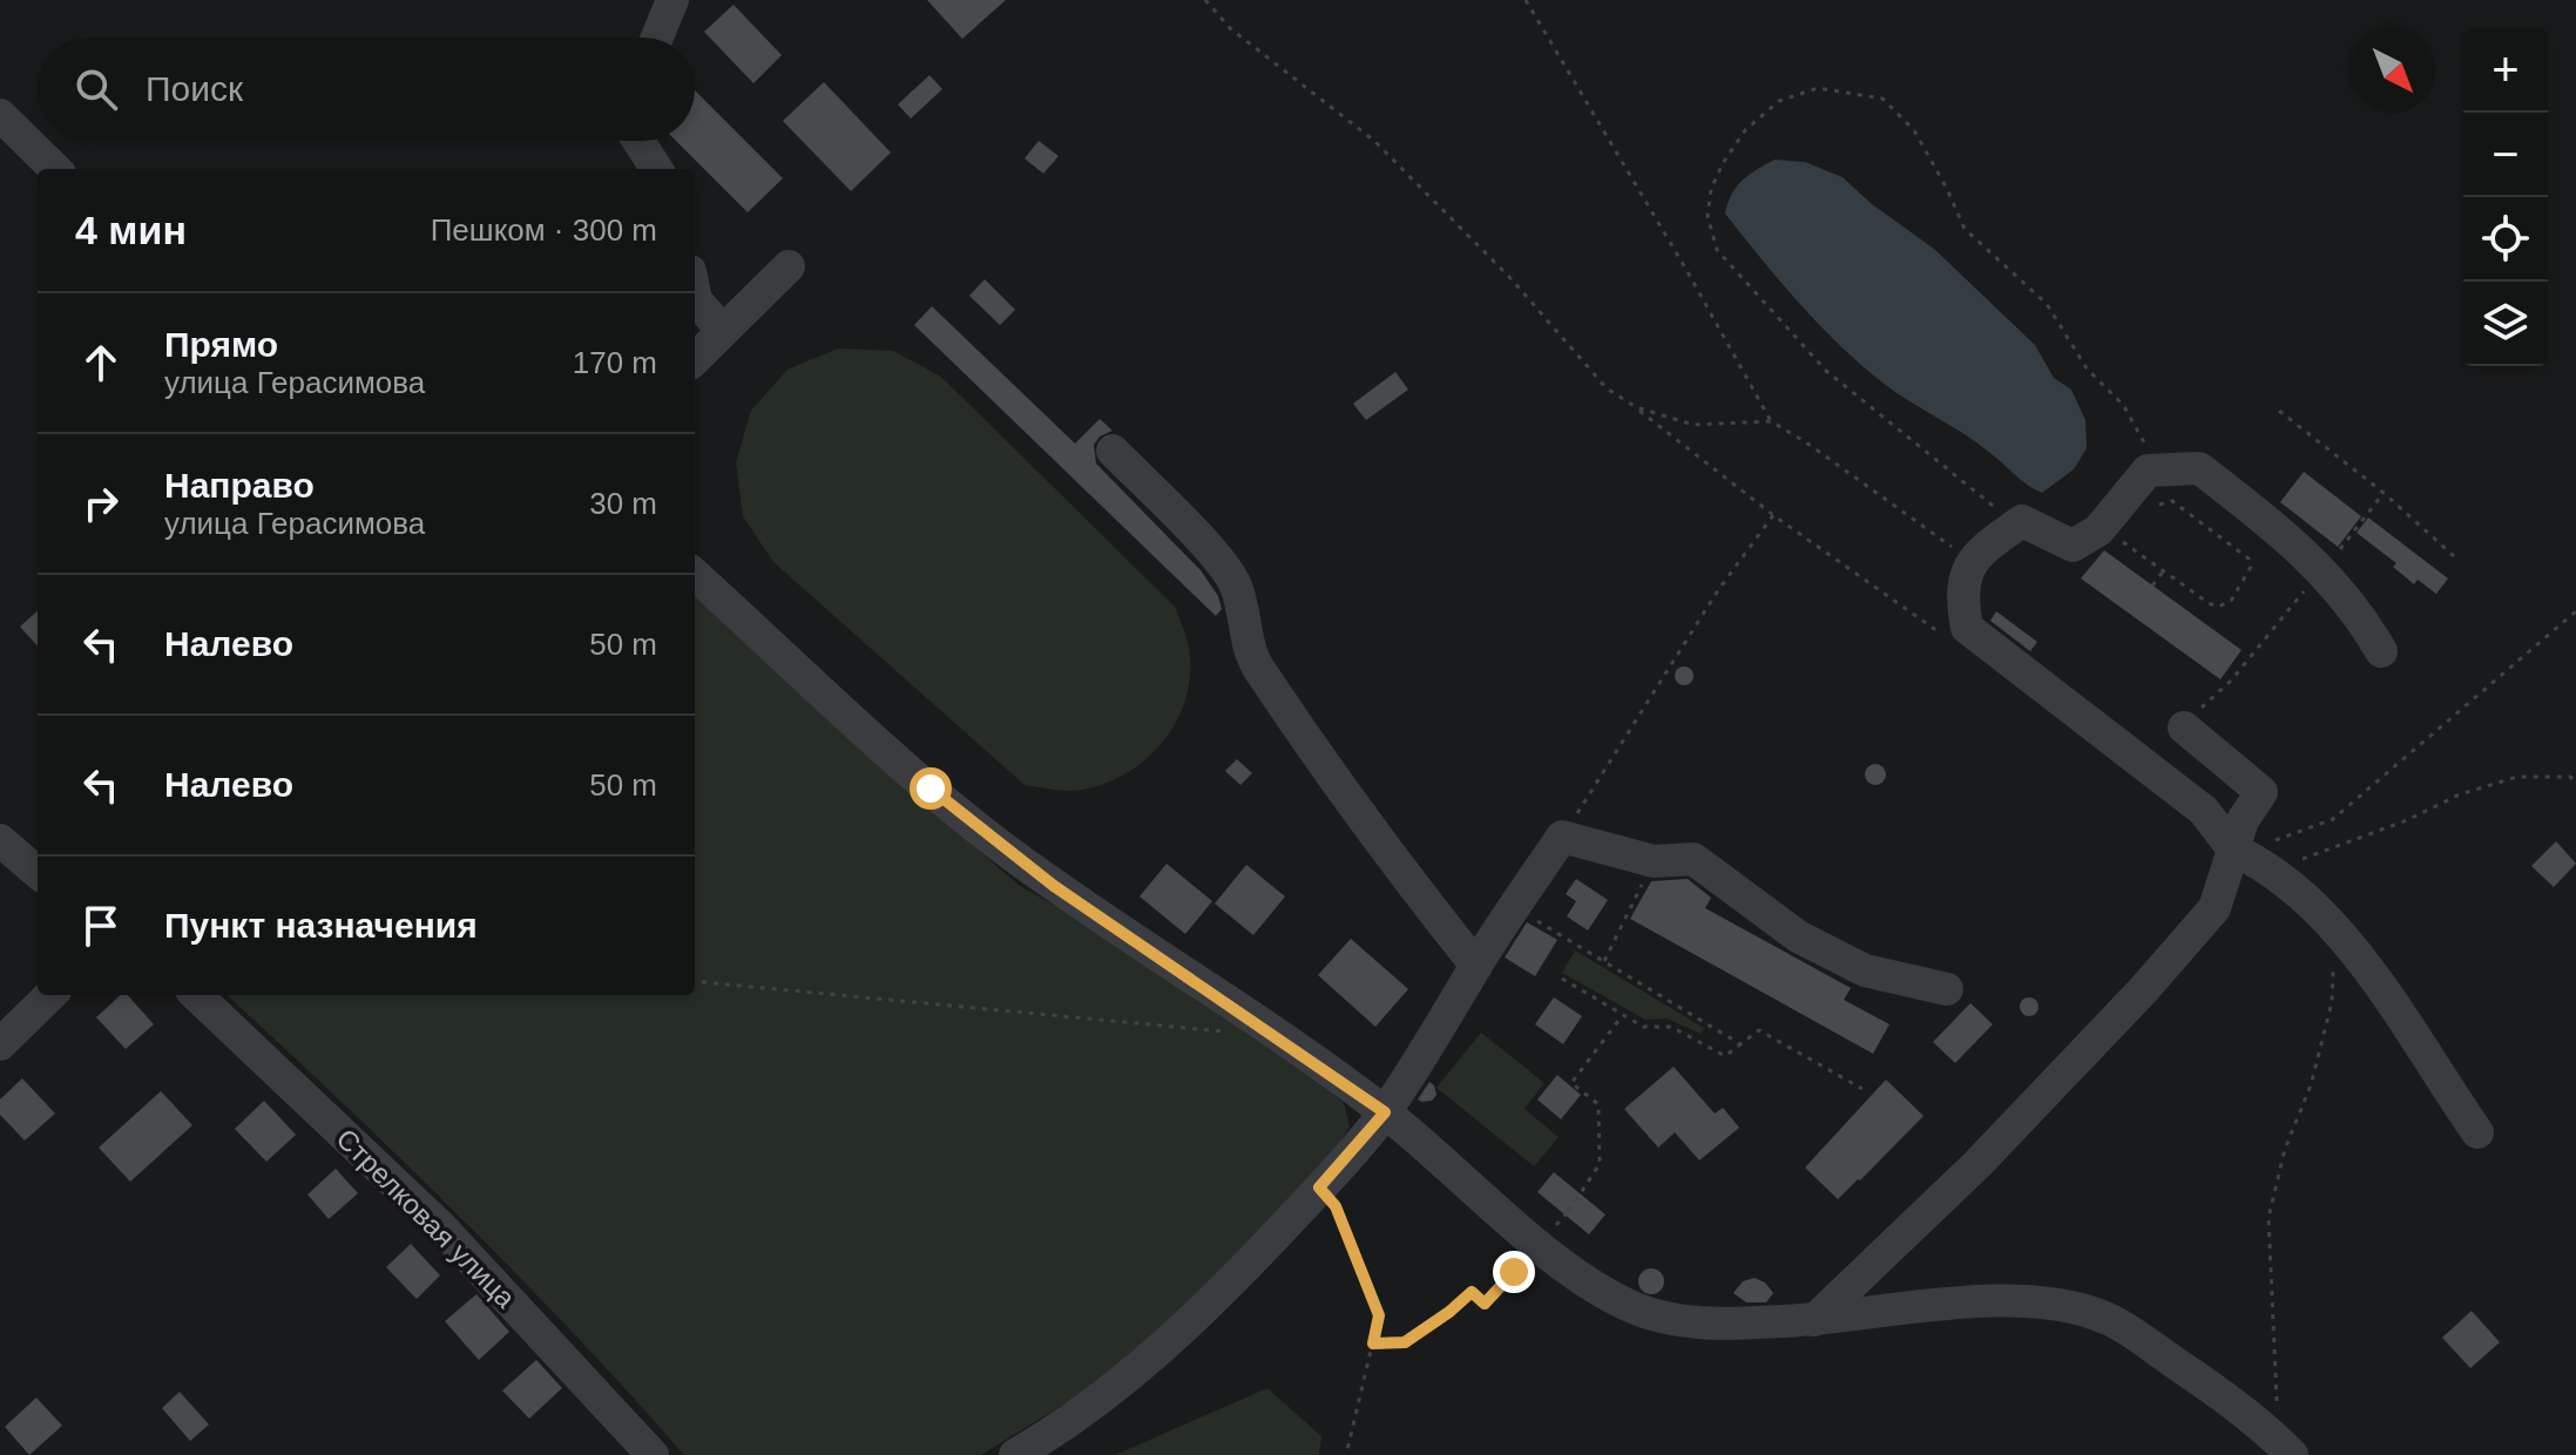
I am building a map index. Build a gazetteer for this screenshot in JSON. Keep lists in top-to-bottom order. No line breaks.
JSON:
{"streets":{"street":["Стрелковая улица"]},"north":"bottom right","page":{"map_buttons":["+","−"],"search":"Поиск","heading":["4 мин","Пешком · 300 m"],"list":[["Прямо","улица Герасимова","170 m"],["Направо","улица Герасимова","30 m"],["Налево","50 m"],["Налево","50 m"],"Пункт назначения"]}}
